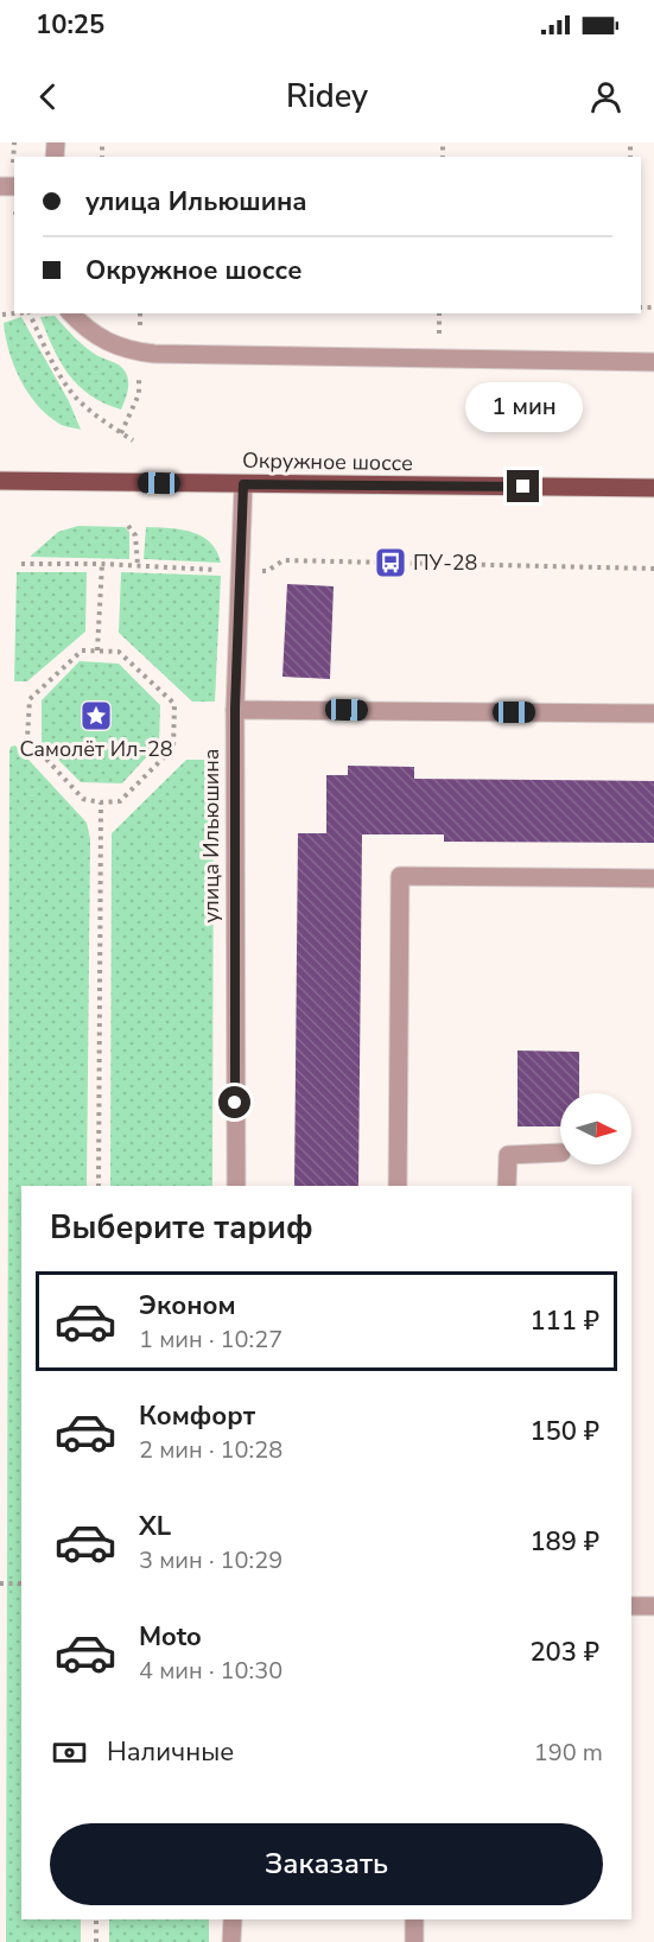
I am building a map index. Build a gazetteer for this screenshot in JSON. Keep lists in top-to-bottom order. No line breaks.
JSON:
{"streets":{"main road":["Окружное шоссе"],"street":["улица Ильюшина"]},"crossings":[["Окружное шоссе","улица Ильюшина"]],"places":{"bus stop":["ПУ-28"],"place":["Самолёт Ил-28"]},"north":"right","page":{"status":"10:25","header":"Ridey","banner":["улица Ильюшина","Окружное шоссе"],"bubble":"1 мин","heading":"Выберите тариф","list":[{"name":"Эконом","note":"1 мин · 10:27","value":"111 ₽"},{"name":"Комфорт","note":"2 мин · 10:28","value":"150 ₽"},{"name":"XL","note":"3 мин · 10:29","value":"189 ₽"},{"name":"Moto","note":"4 мин · 10:30","value":"203 ₽"}],"pay":["Наличные","190 m"],"buttons":"Заказать"}}
